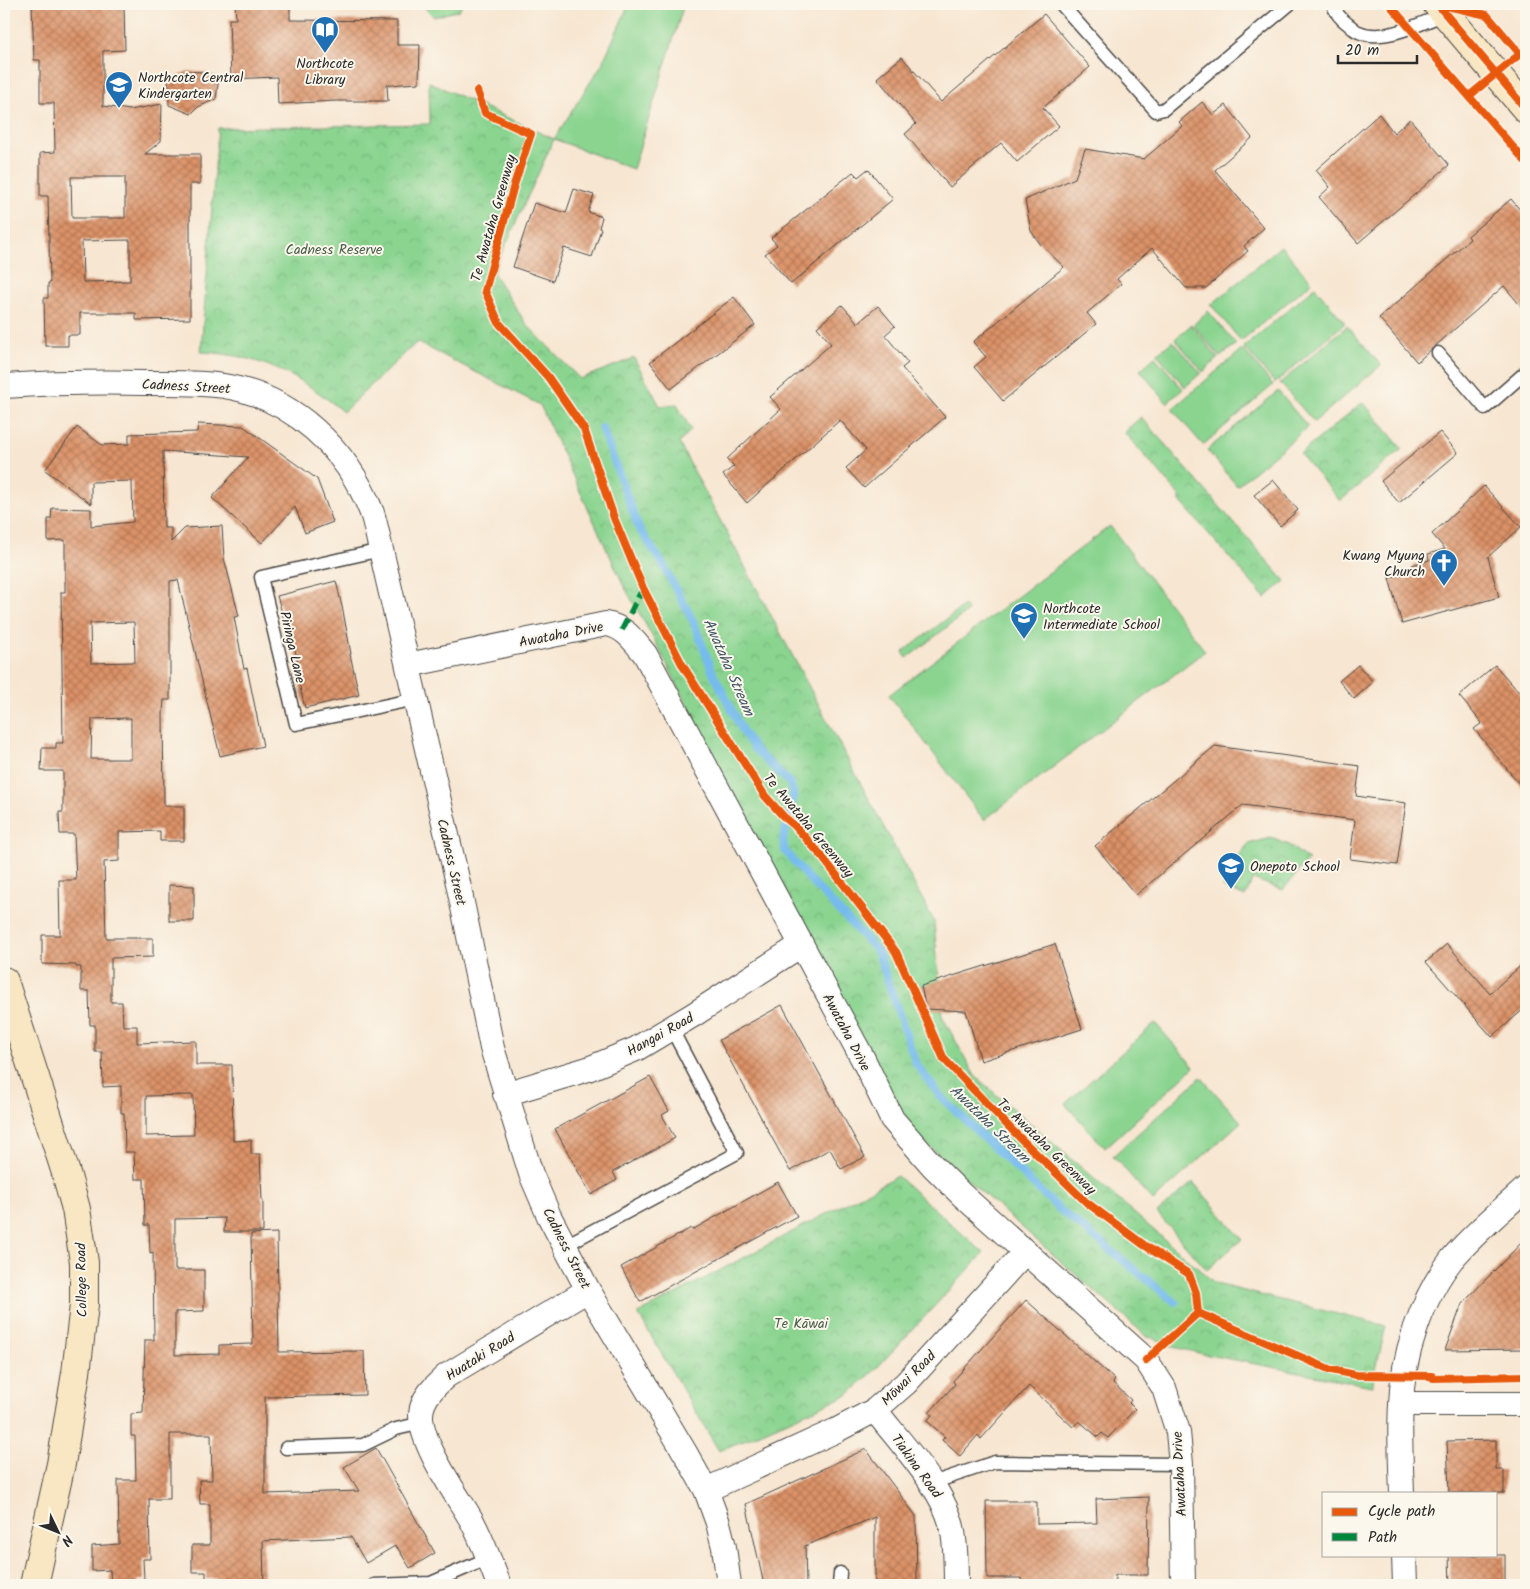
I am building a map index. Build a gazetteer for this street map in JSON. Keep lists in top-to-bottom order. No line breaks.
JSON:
{"streets":{"main road":["College Road"],"street":["Cadness Street","Awataha Drive","Hangai Road","Huataki Road","Mōwai Road","Tiakina Road"],"lane":["Piringa Lane"],"cycle path":["Te Awataha Greenway"]},"crossings":[["Cadness Street","Awataha Drive"],["Cadness Street","Piringa Lane"],["Cadness Street","Hangai Road"],["Cadness Street","Huataki Road"],["Cadness Street","Mōwai Road"],["Awataha Drive","Hangai Road"],["Awataha Drive","Mōwai Road"],["Mōwai Road","Tiakina Road"]],"water":["Awataha Stream"],"parks":["Cadness Reserve","Te Kāwai"],"places":{"library":["Northcote Library"],"school or university":["Northcote Central Kindergarten","Northcote Intermediate School","Onepoto School"],"church":["Kwang Myung Church"]},"legend":["Cycle path","Path"],"scale_bar":"20 m","north":"bottom right"}
